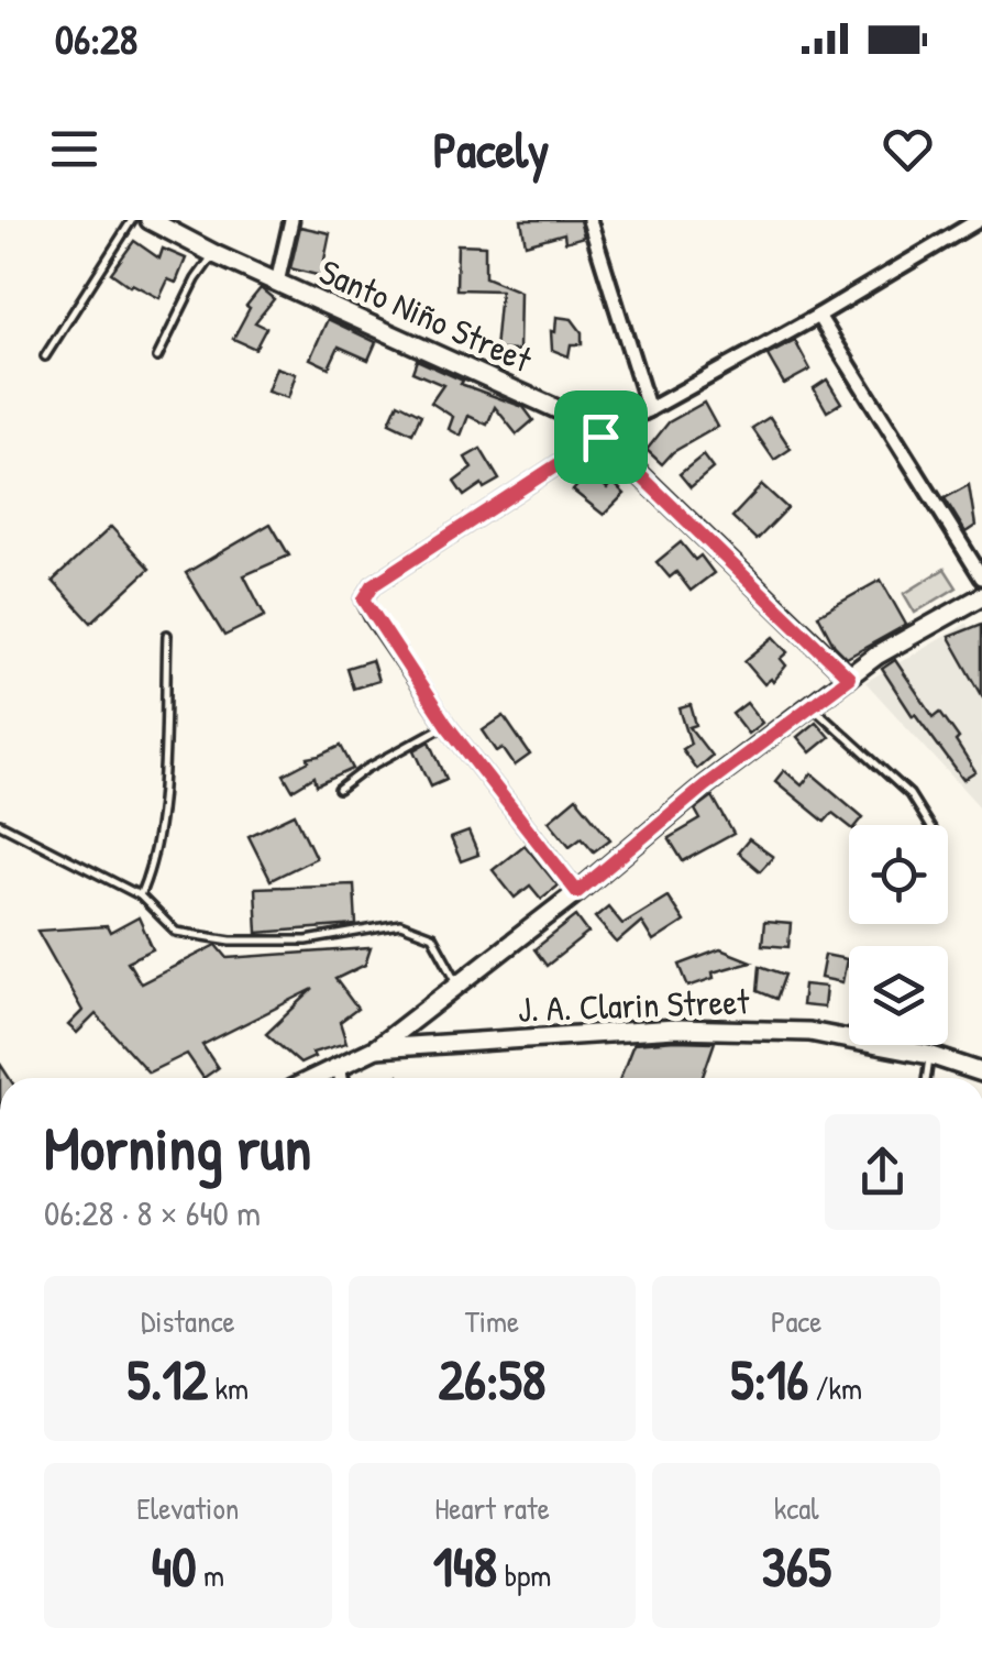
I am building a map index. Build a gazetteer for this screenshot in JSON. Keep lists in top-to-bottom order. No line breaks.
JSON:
{"streets":{"main road":["Santo Niño Street","J. A. Clarin Street"]},"page":{"status":"06:28","header":"Pacely","heading":["Morning run","06:28 · 8 × 640 m"],"stats":[["Distance","5.12 km"],["Time","26:58"],["Pace","5:16 /km"],["Elevation","40 m"],["Heart rate","148 bpm"],["kcal","365"]]}}
